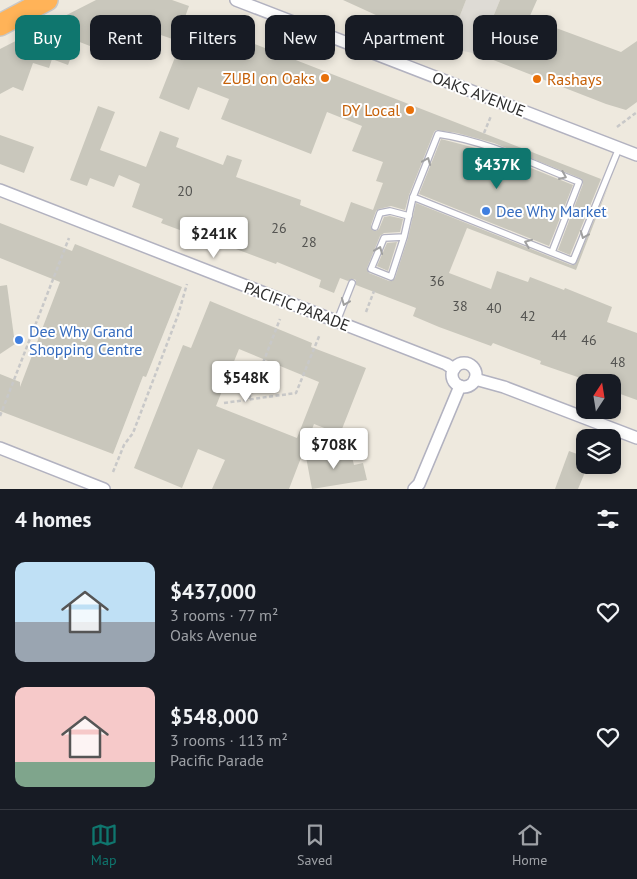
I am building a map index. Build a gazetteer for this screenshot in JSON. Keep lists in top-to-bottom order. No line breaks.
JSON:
{"streets":{"street":["OAKS AVENUE","PACIFIC PARADE"]},"places":["ZUBI on Oaks","Rashays","DY Local","Dee Why Market","Dee Why Grand Shopping Centre"],"house_numbers":["20","26","28","36","38","40","42","44","46","48"],"north":"top","page":{"chip":["Buy","Rent","Filters","New","Apartment","House"],"price":["$437K","$241K","$548K","$708K"],"heading":"4 homes","list":[{"name":"$437,000","note":"3 rooms · 77 m² · Oaks Avenue"},{"name":"$548,000","note":"3 rooms · 113 m² · Pacific Parade"}],"tabs":["Map","Saved","Home"]}}
